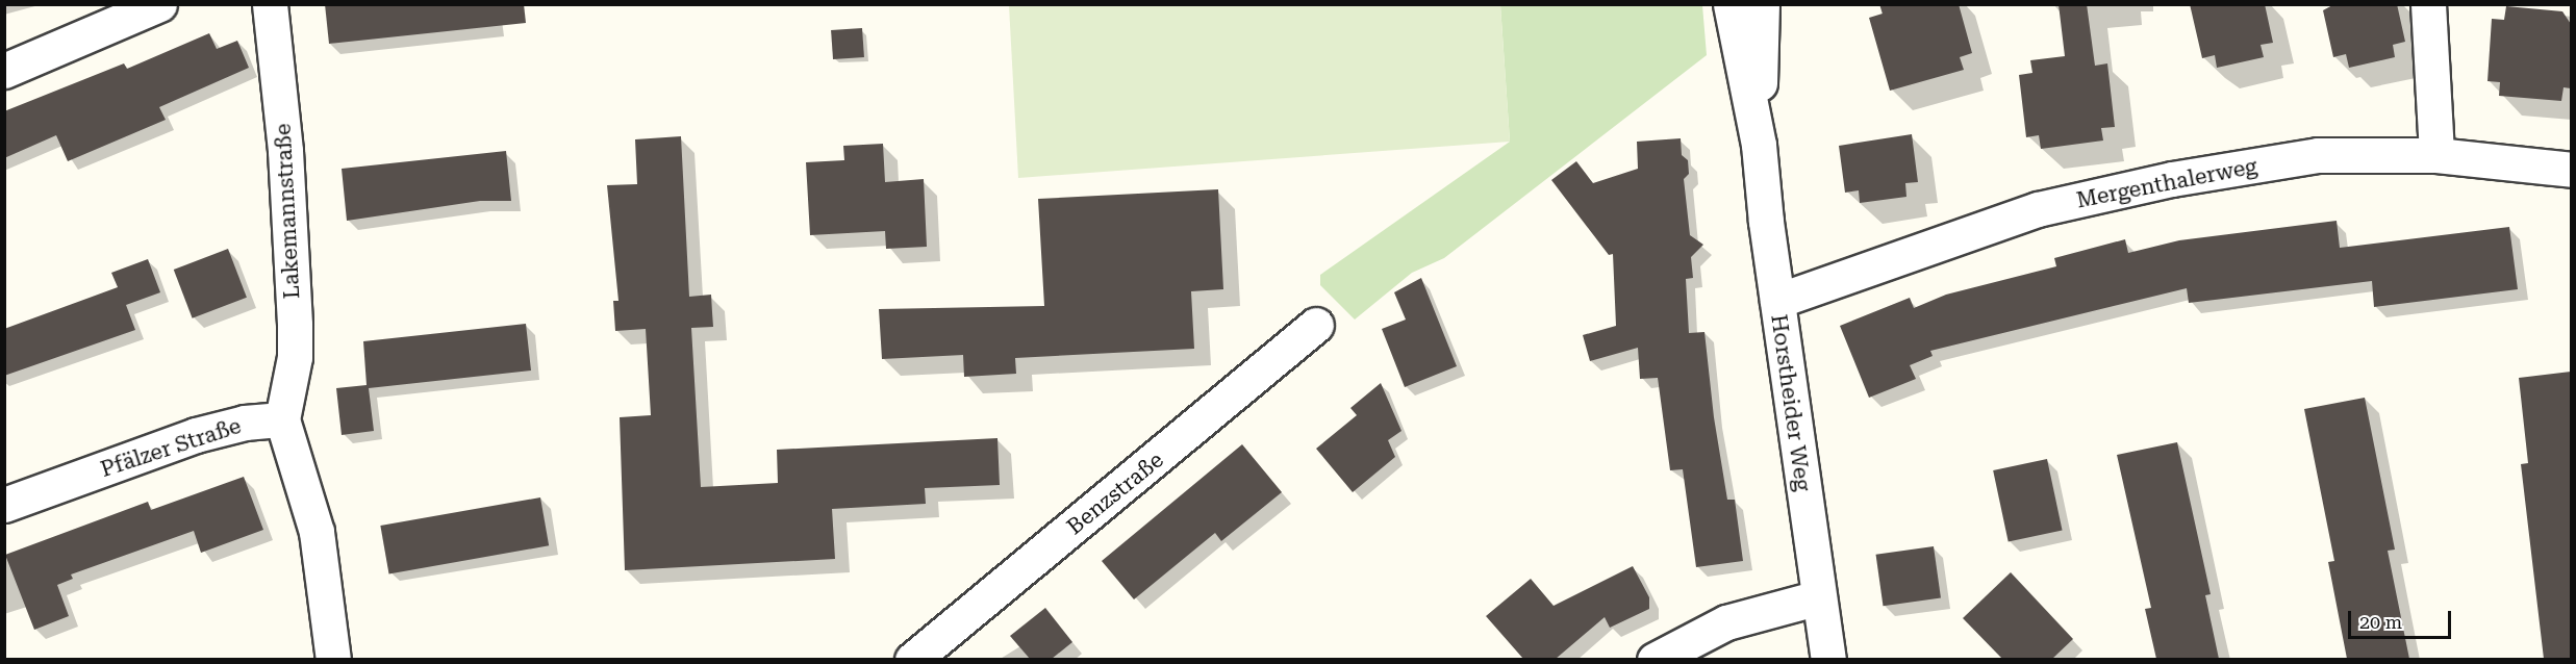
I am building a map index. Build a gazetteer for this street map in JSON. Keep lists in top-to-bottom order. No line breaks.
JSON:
{"streets":{"street":["Mergenthalerweg","Lakemannstraße","Horstheider Weg","Pfälzer Straße","Benzstraße"]},"crossings":[["Mergenthalerweg","Horstheider Weg"],["Lakemannstraße","Pfälzer Straße"]],"scale_bar":"20 m"}
